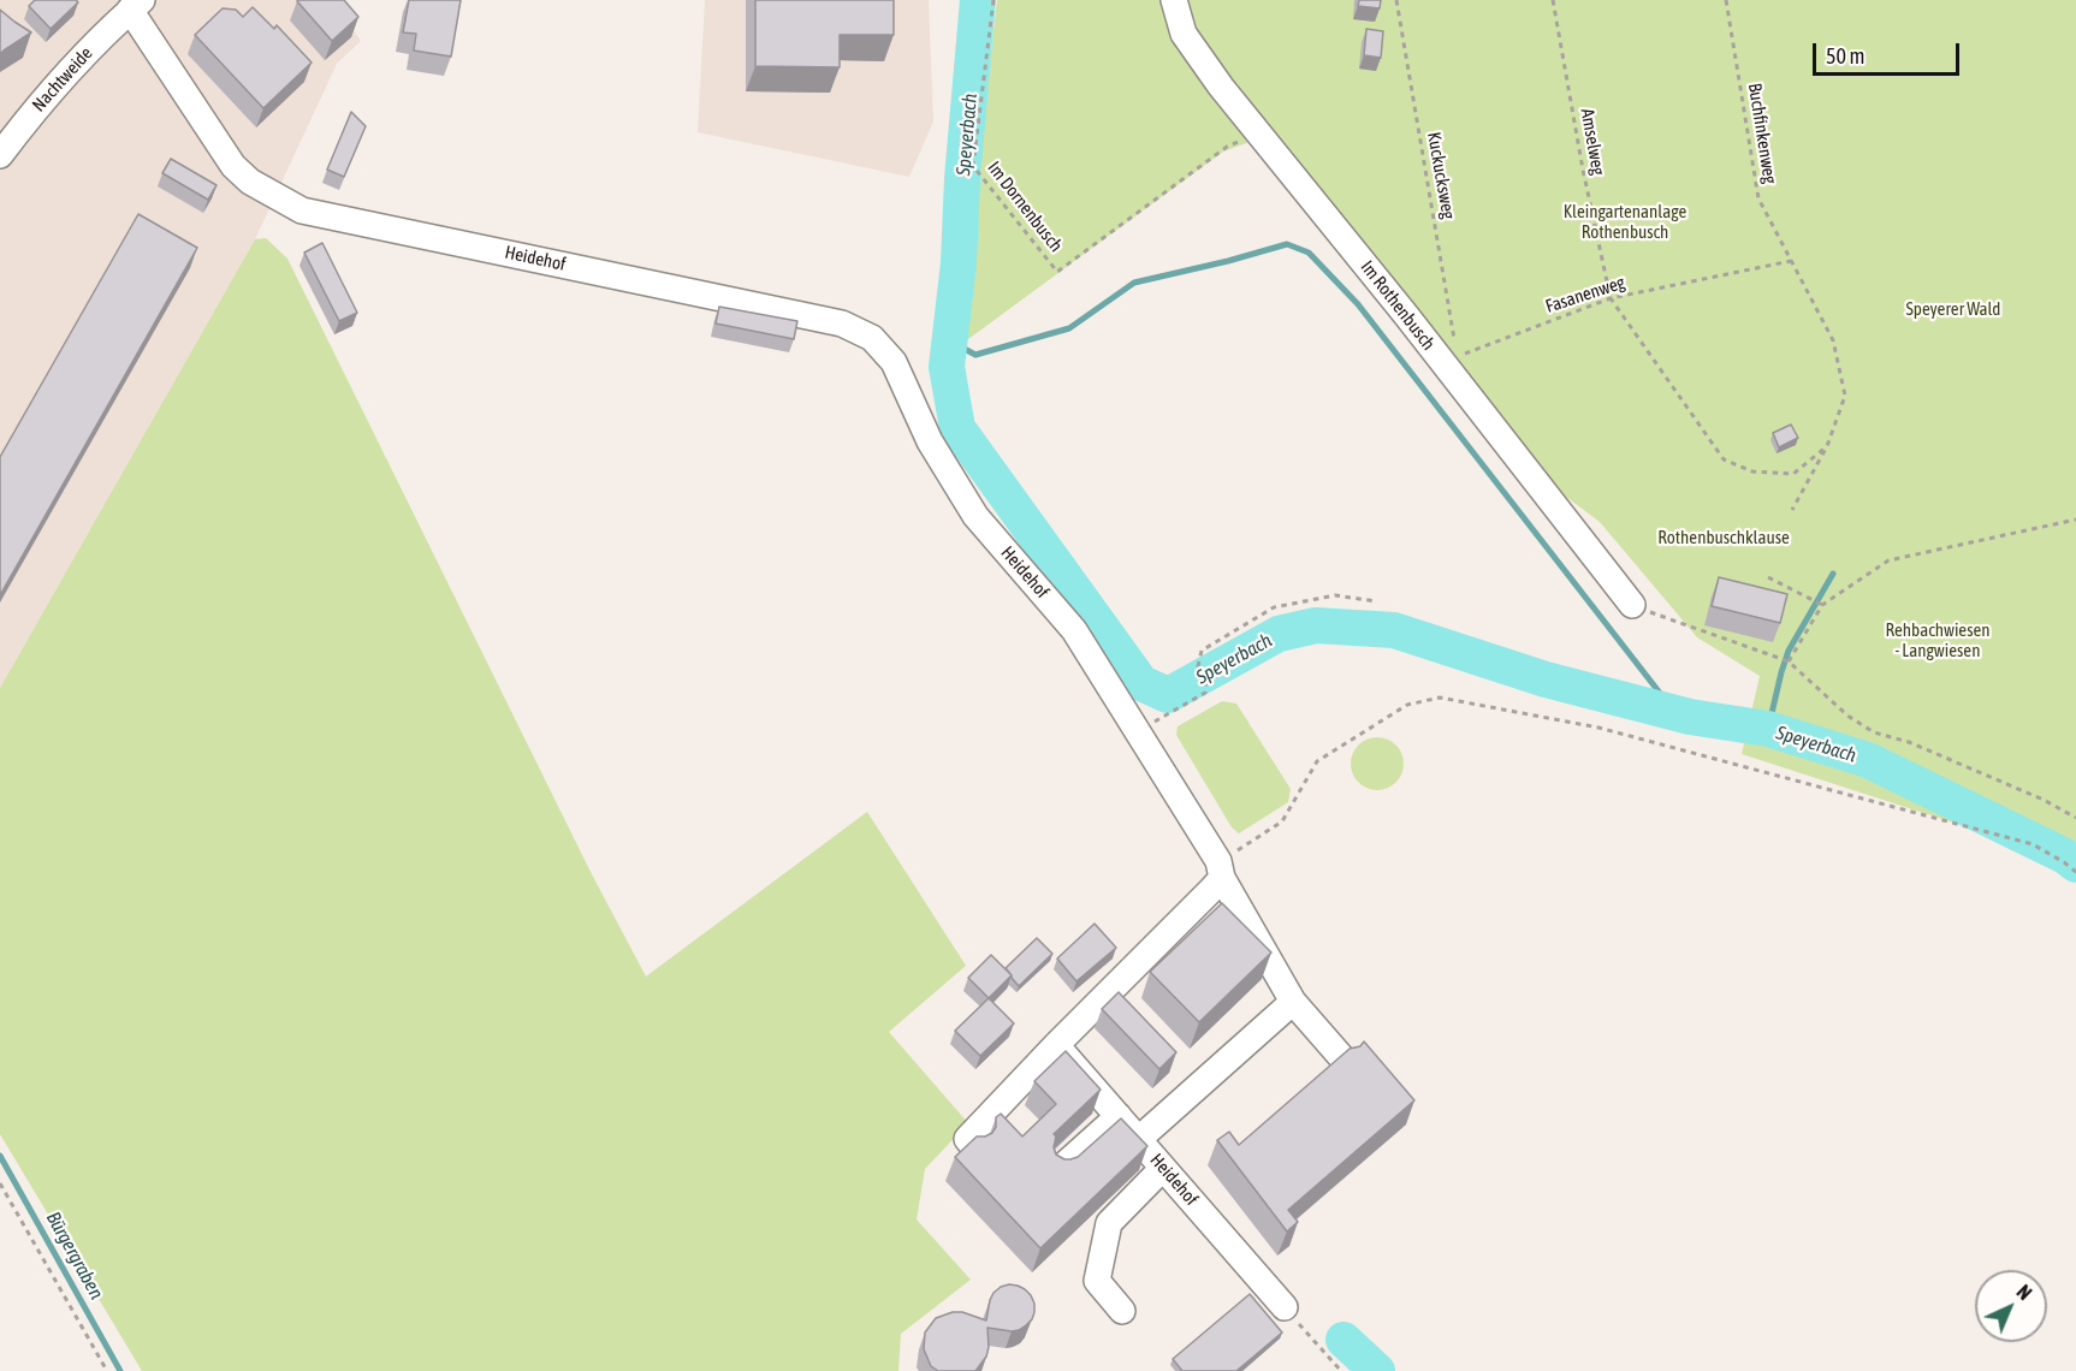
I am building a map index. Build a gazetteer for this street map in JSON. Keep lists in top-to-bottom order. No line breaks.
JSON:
{"streets":{"street":["Nachtweide","Heidehof","Im Rothenbusch"],"path":["Buchfinkenweg","Amselweg","Kuckucksweg","Im Dornenbusch","Fasanenweg"]},"crossings":[["Nachtweide","Heidehof"],["Buchfinkenweg","Amselweg"],["Buchfinkenweg","Fasanenweg"],["Amselweg","Fasanenweg"],["Im Dornenbusch","Im Rothenbusch"]],"water":["Speyerbach","Bürgergraben"],"parks":["Kleingartenanlage Rothenbusch","Speyerer Wald","Rothenbuschklause","Rehbachwiesen - Langwiesen"],"scale_bar":"50 m","north":"top right"}
